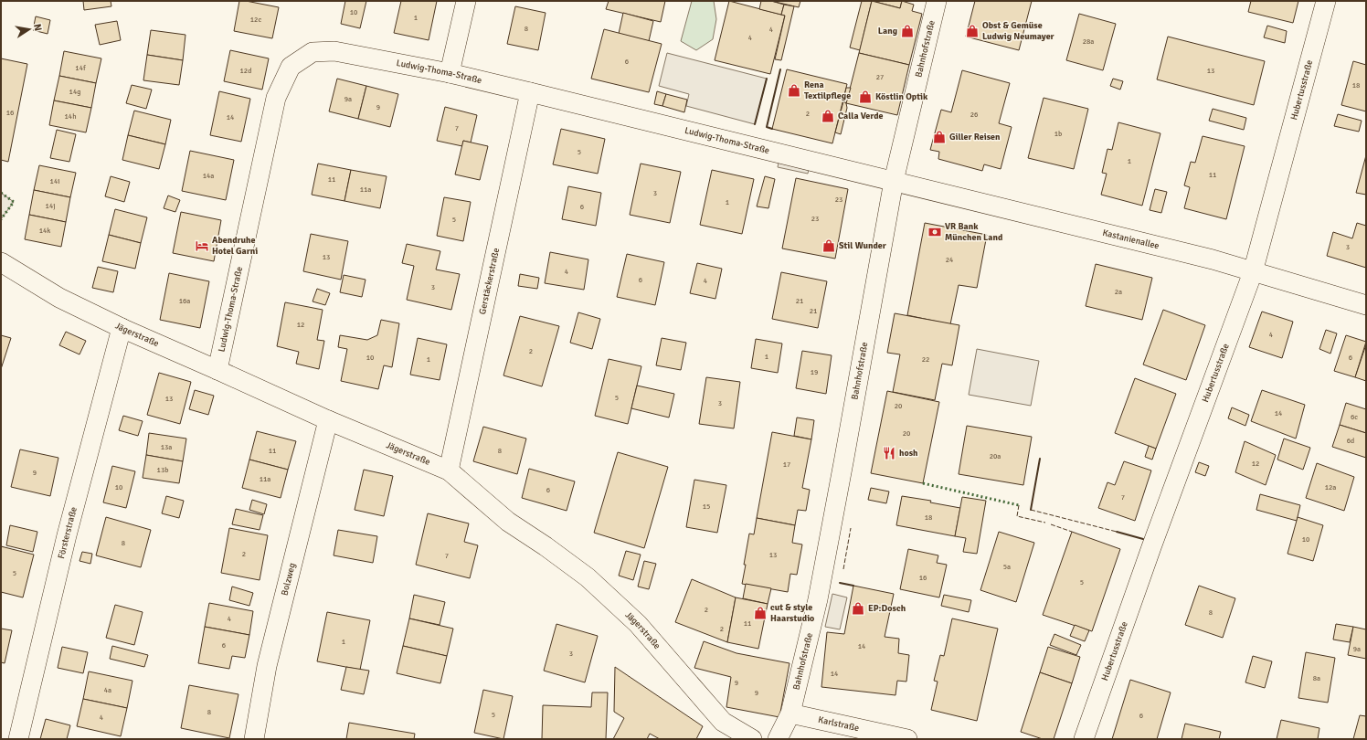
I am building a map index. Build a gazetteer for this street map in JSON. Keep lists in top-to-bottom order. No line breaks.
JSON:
{"streets":{"street":["Bahnhofstraße","Ludwig-Thoma-Straße","Hubertusstraße","Kastanienallee","Gerstäckerstraße","Jägerstraße","Försterstraße","Bolzweg","Karlstraße"]},"crossings":[["Bahnhofstraße","Ludwig-Thoma-Straße"],["Bahnhofstraße","Kastanienallee"],["Bahnhofstraße","Karlstraße"],["Ludwig-Thoma-Straße","Kastanienallee"],["Ludwig-Thoma-Straße","Gerstäckerstraße"],["Ludwig-Thoma-Straße","Jägerstraße"],["Hubertusstraße","Kastanienallee"],["Gerstäckerstraße","Jägerstraße"],["Jägerstraße","Försterstraße"],["Jägerstraße","Bolzweg"]],"places":{"shop":["Lang","Obst & Gemüse Ludwig Neumayer","Rena Textilpflege","Köstlin Optik","Calla Verde","Giller Reisen","Stil Wunder","EP:Dosch","cut & style Haarstudio"],"bank":["VR Bank München Land"],"hotel":["Abendruhe Hotel Garni"],"restaurant":["hosh"]},"house_numbers":["10","1","12c","8","4","4","28a","6","14f","12d","13","27","18","14g","9a","9","16","2","26","14h","14","7","1b","5","1","11","14a","11","14i","11a","3","23","1","14j","6","23","5","14k","3","13","24","4","6","4","3","2a","16a","21","21","12","4","2","1","10","6","1","22","19","5","13","3","20","14","6c","20","6d","13a","11","8","20a","12","17","13b","9","11a","10","12a","6","7","15","18","10","8","2","13","7","5a","5","16","5","2","8","4","11","2","1","6","14","9a","3","14","8a","9","4a","9","8","5","6","4"],"north":"right"}
